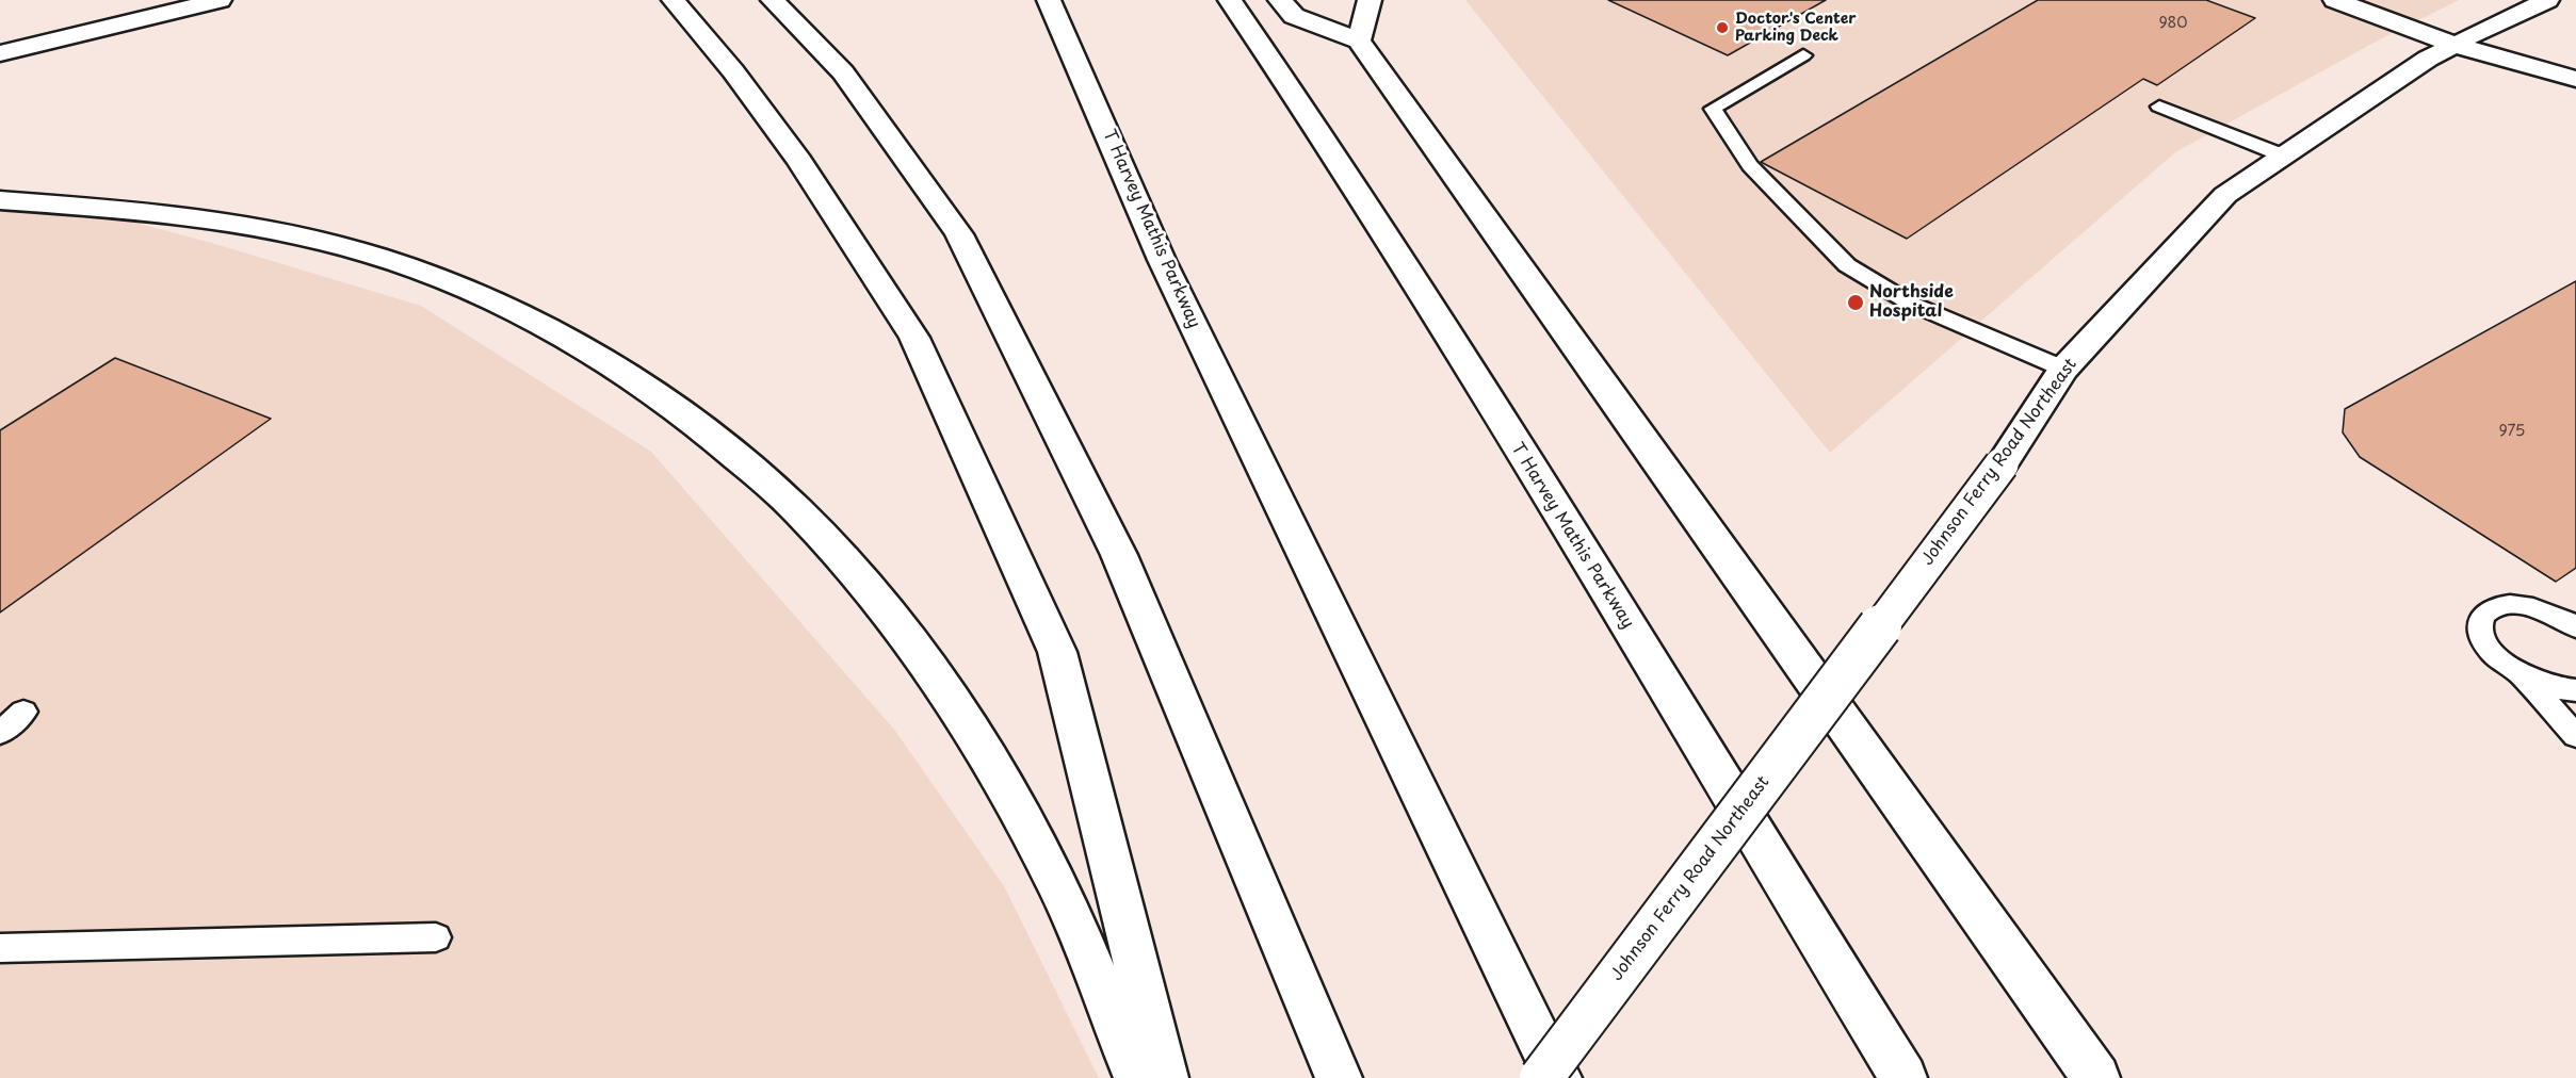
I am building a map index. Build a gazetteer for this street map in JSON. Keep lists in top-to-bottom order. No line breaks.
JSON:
{"streets":{"main road":["T Harvey Mathis Parkway","Johnson Ferry Road Northeast"]},"places":["Doctor's Center Parking Deck","Northside Hospital"],"house_numbers":["980","975"]}
